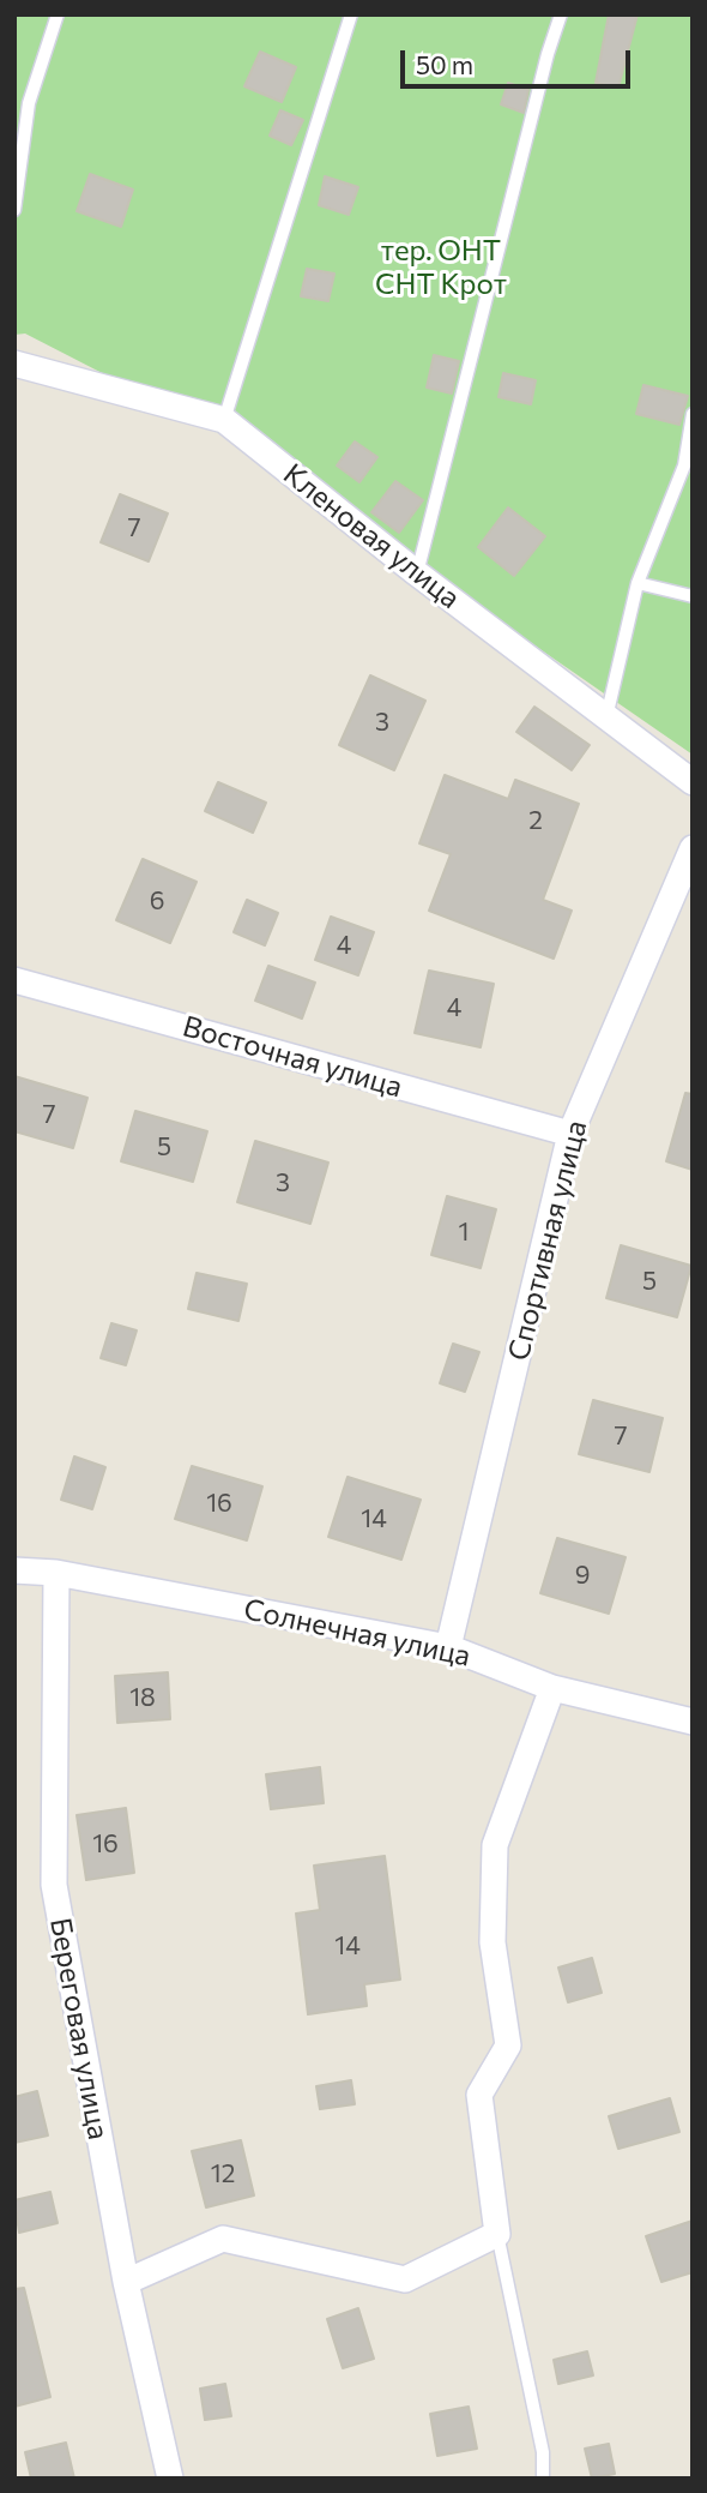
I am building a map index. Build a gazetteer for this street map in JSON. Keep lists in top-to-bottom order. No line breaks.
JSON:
{"streets":{"street":["Кленовая улица","Восточная улица","Спортивная улица","Солнечная улица","Береговая улица"]},"crossings":[["Восточная улица","Спортивная улица"],["Спортивная улица","Солнечная улица"],["Солнечная улица","Береговая улица"]],"parks":["тер. ОНТ СНТ Крот"],"house_numbers":["7","3","2","6","4","4","7","5","3","1","5","7","16","14","9","18","16","14","12"],"scale_bar":"50 m"}
